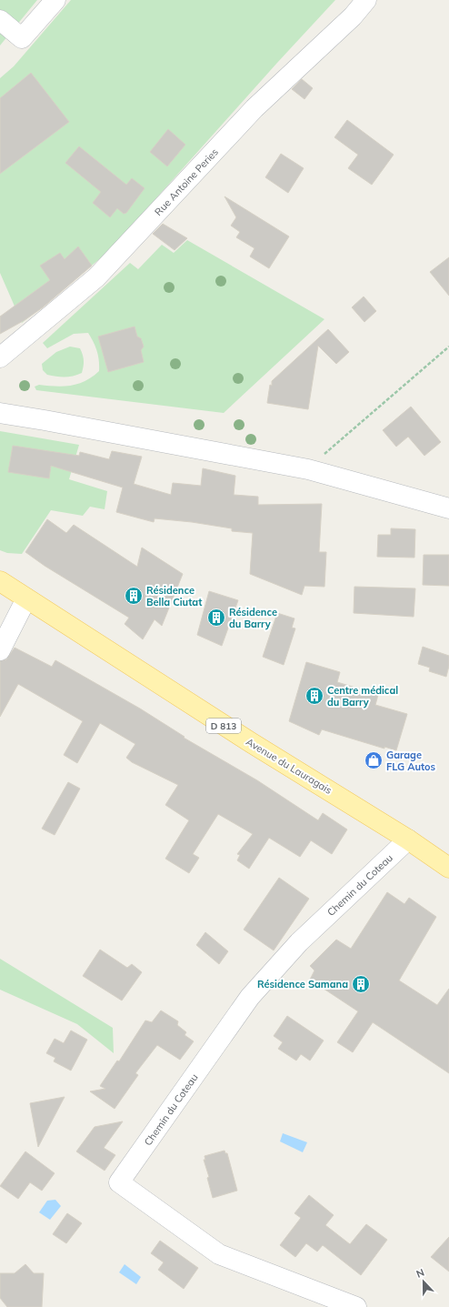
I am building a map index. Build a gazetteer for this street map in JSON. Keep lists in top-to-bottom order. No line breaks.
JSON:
{"streets":{"main road":["D 813","Avenue du Lauragais"],"street":["Rue Antoine Peries","Chemin du Coteau"]},"crossings":[["Avenue du Lauragais","Chemin du Coteau"]],"places":{"building":["Résidence Bella Ciutat","Résidence du Barry","Centre médical du Barry","Résidence Samana"],"shop":["Garage FLG Autos"]},"north":"top"}
